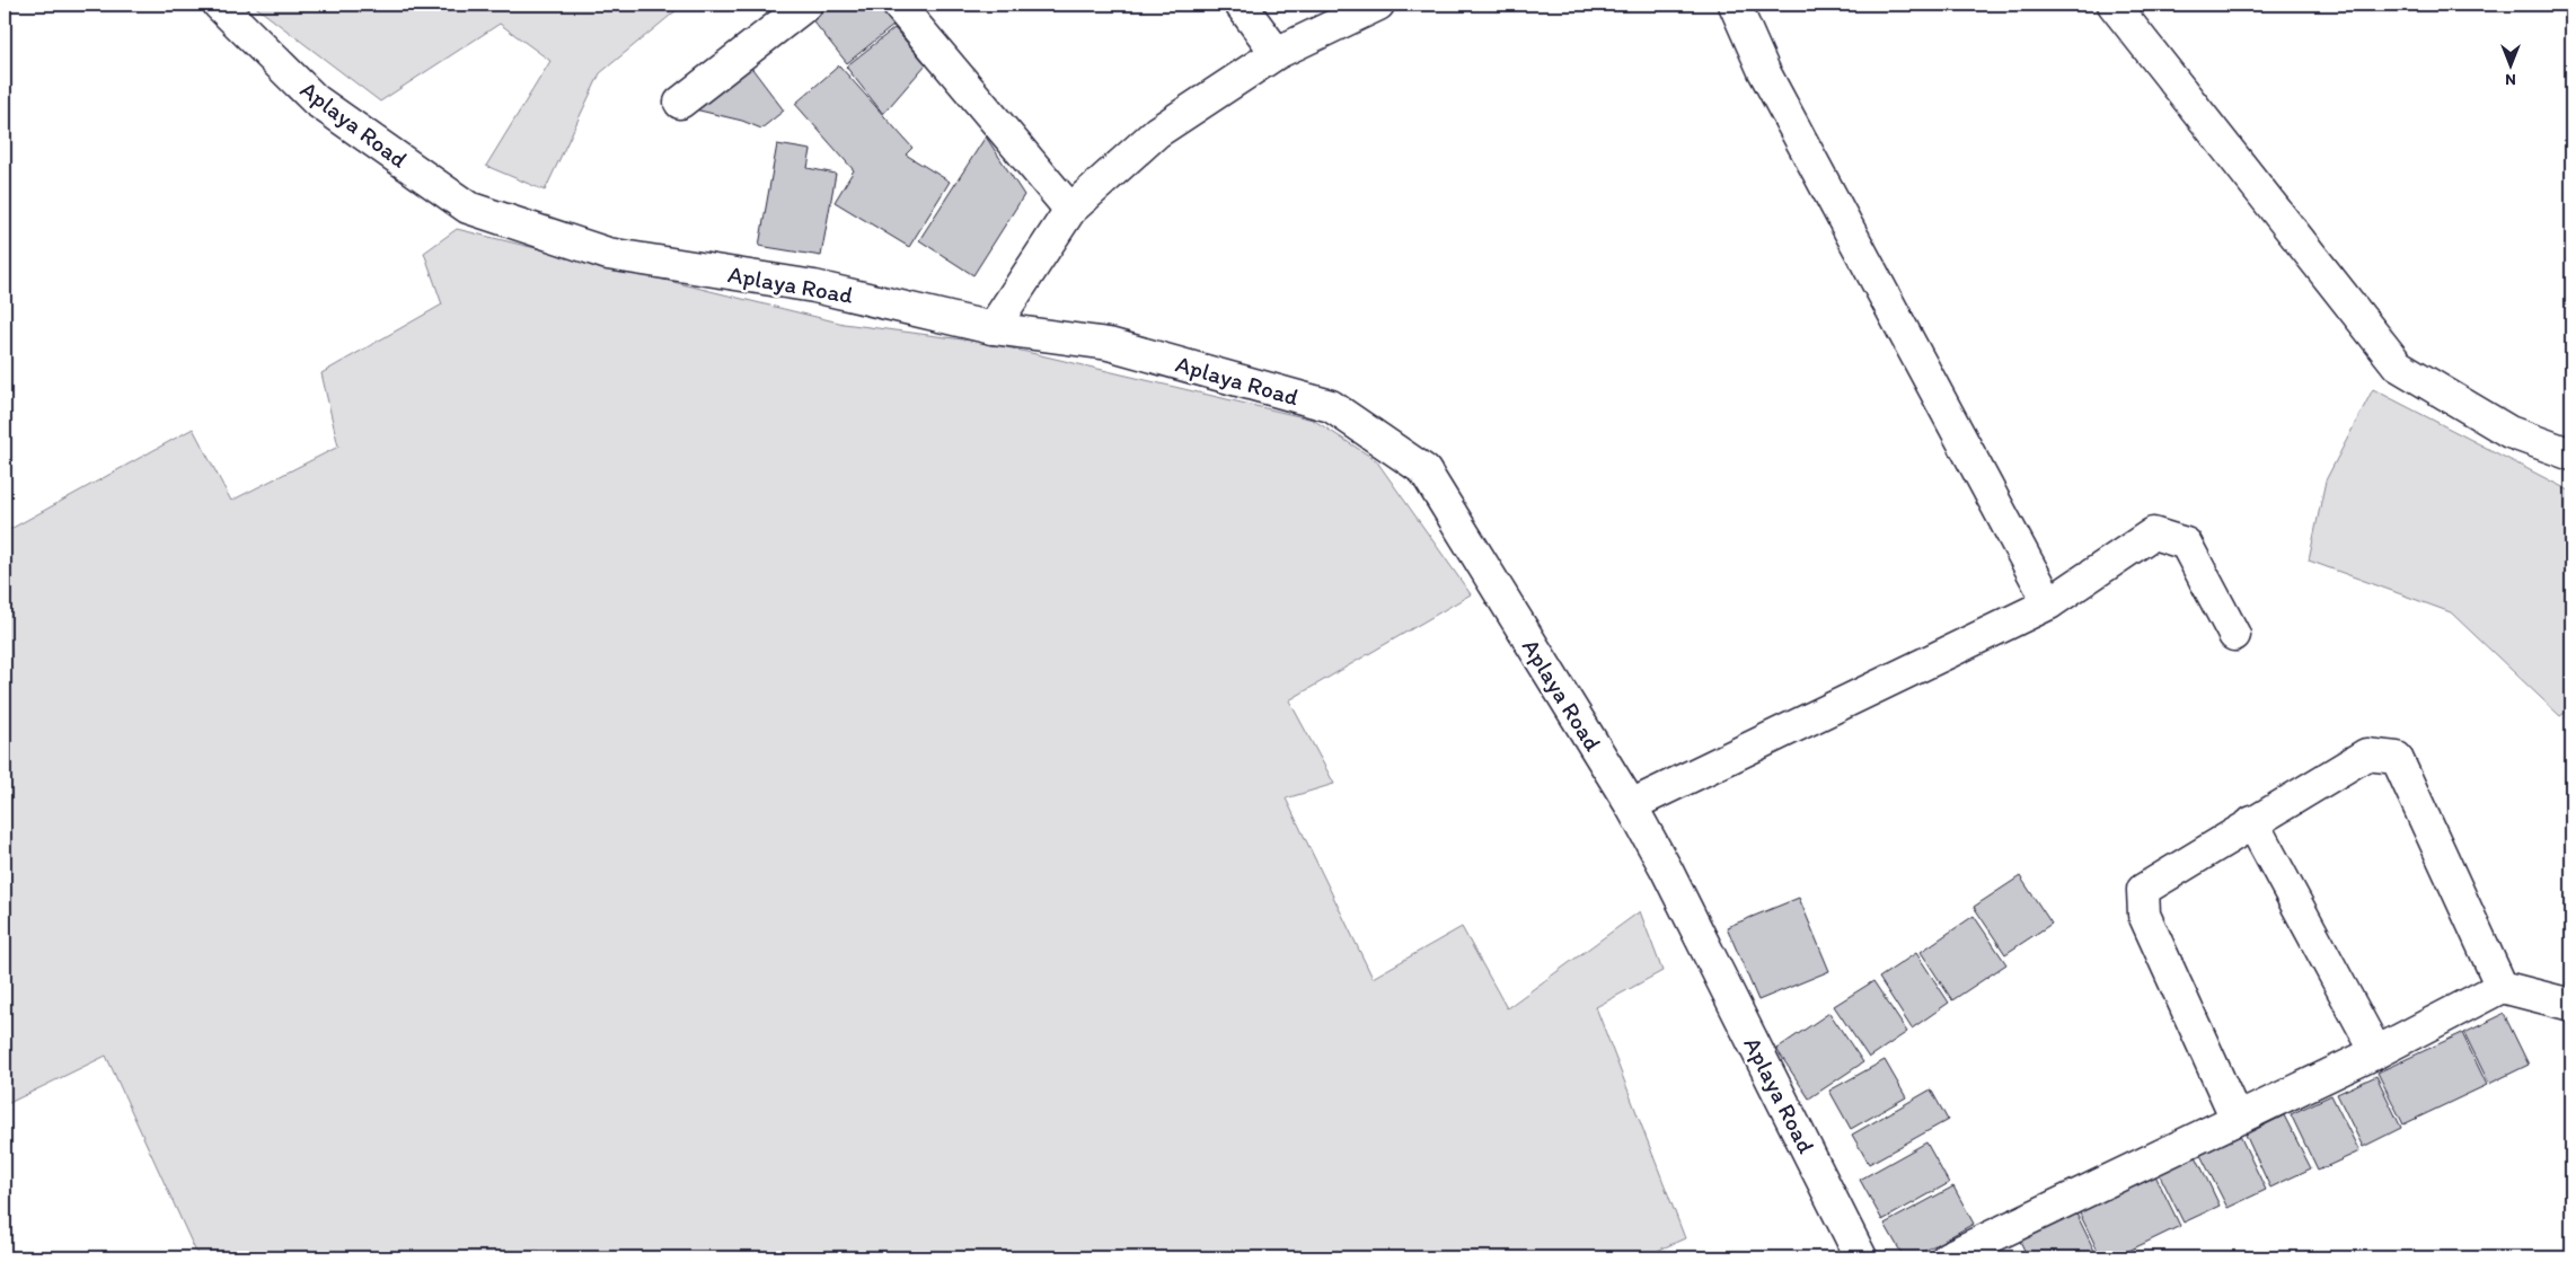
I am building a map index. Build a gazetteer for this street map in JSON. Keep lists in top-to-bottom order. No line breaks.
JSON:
{"streets":{"street":["Aplaya Road"]},"north":"bottom"}
